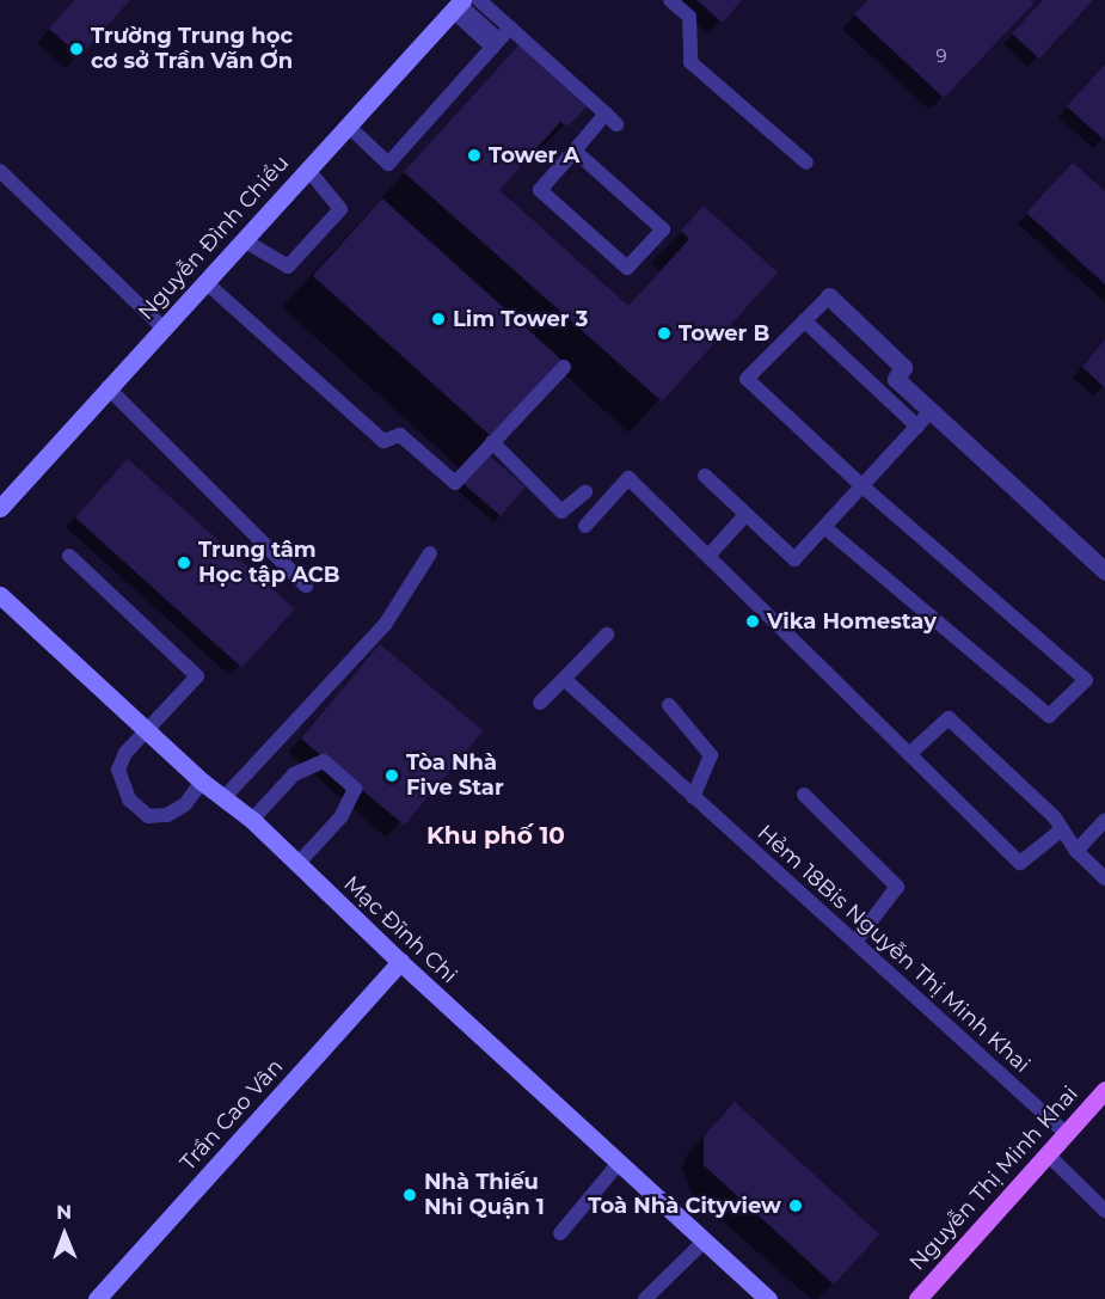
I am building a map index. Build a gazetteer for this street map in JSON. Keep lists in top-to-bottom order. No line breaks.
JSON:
{"streets":{"main road":["Nguyễn Thị Minh Khai"],"street":["Nguyễn Đình Chiểu","Mạc Đĩnh Chi","Trần Cao Vân"],"lane":["Hẻm 18Bis Nguyễn Thị Minh Khai"]},"crossings":[["Mạc Đĩnh Chi","Trần Cao Vân"],["Hẻm 18Bis Nguyễn Thị Minh Khai","Nguyễn Thị Minh Khai"]],"districts":["Khu phố 10"],"places":["Trường Trung học cơ sở Trần Văn Ơn","Tower A","Lim Tower 3","Tower B","Trung tâm Học tập ACB","Vika Homestay","Tòa Nhà Five Star","Nhà Thiếu Nhi Quận 1","Toà Nhà Cityview"],"house_numbers":["9"],"north":"top"}
